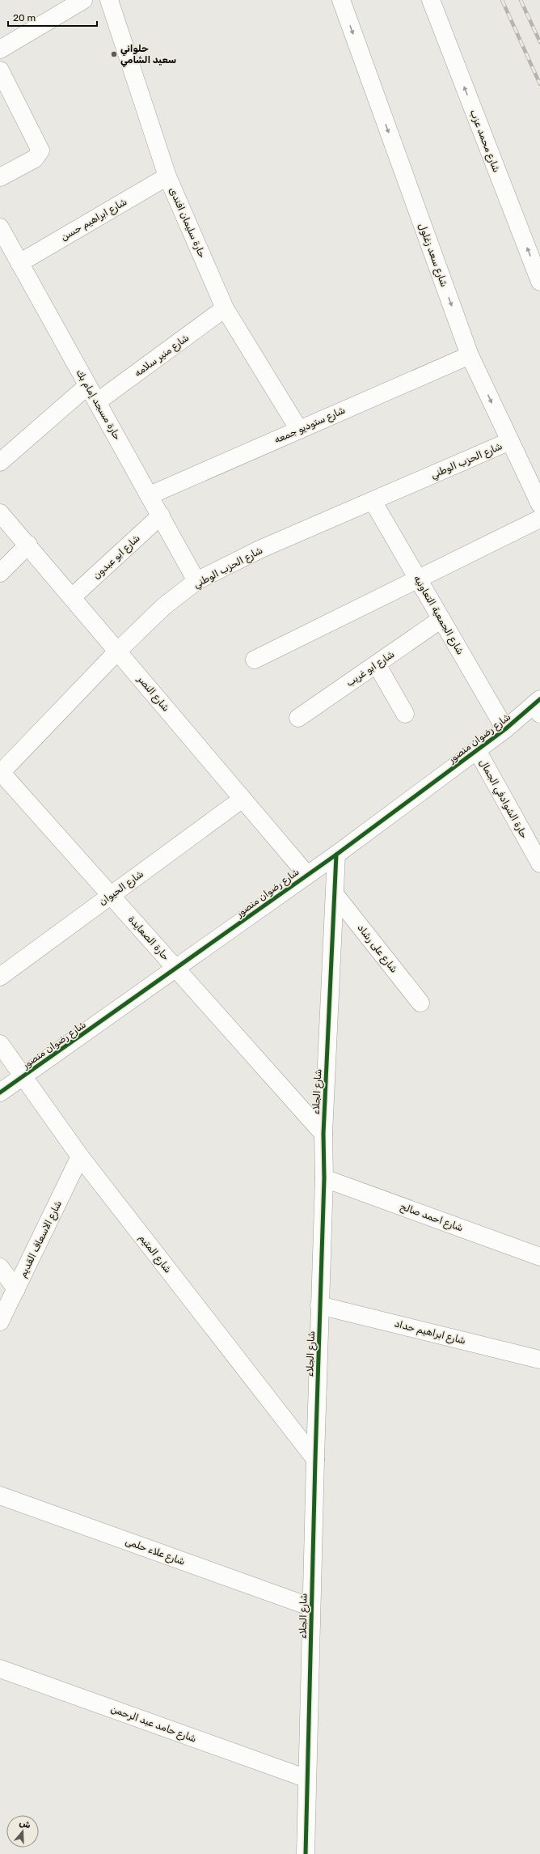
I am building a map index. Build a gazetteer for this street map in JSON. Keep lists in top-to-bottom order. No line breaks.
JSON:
{"streets":{"street":["شارع محمد عزب","شارع ابراهيم حسن","حارة سليمان افندى","شارع سعد زغلول","شارع منير سلامه","حارة مسجد إمام بك","شارع ستوديو جمعه","شارع الحزب الوطني","شارع ابو عبدون","شارع الجمعية التعاونيه","شارع ابو غريب","شارع النصر","شارع رضوان منصور","حارة الشوادفي الجمال","شارع الحيوان","حارة الصعايدة","شارع على رشاد","شارع الجلاء","شارع احمد صالح","شارع الاسعاف القديم","شارع المتيم","شارع ابراهيم حداد","شارع علاء حلمى","شارع حامد عبد الرحمن"]},"crossings":[["شارع ابراهيم حسن","حارة سليمان افندى"],["شارع ابراهيم حسن","حارة مسجد إمام بك"],["حارة سليمان افندى","شارع منير سلامه"],["حارة سليمان افندى","شارع ستوديو جمعه"],["شارع سعد زغلول","شارع ستوديو جمعه"],["شارع سعد زغلول","شارع الحزب الوطني"],["شارع منير سلامه","حارة مسجد إمام بك"],["حارة مسجد إمام بك","شارع ستوديو جمعه"],["حارة مسجد إمام بك","شارع الحزب الوطني"],["حارة مسجد إمام بك","شارع ابو عبدون"],["شارع الحزب الوطني","شارع الجمعية التعاونيه"],["شارع الحزب الوطني","شارع النصر"],["شارع الحزب الوطني","حارة الصعايدة"],["شارع ابو عبدون","شارع النصر"],["شارع الجمعية التعاونيه","شارع ابو غريب"],["شارع الجمعية التعاونيه","شارع رضوان منصور"],["شارع النصر","شارع رضوان منصور"],["شارع النصر","شارع الحيوان"],["شارع رضوان منصور","حارة الشوادفي الجمال"],["شارع رضوان منصور","حارة الصعايدة"],["شارع رضوان منصور","شارع الجلاء"],["شارع رضوان منصور","شارع المتيم"],["شارع الحيوان","حارة الصعايدة"],["حارة الصعايدة","شارع الجلاء"],["شارع على رشاد","شارع الجلاء"],["شارع الجلاء","شارع احمد صالح"],["شارع الجلاء","شارع المتيم"],["شارع الجلاء","شارع ابراهيم حداد"],["شارع الجلاء","شارع علاء حلمى"],["شارع الجلاء","شارع حامد عبد الرحمن"],["شارع الاسعاف القديم","شارع المتيم"]],"one_way":["شارع محمد عزب","شارع سعد زغلول"],"places":["حلواني سعيد الشامي"],"scale_bar":"20 m","north":"top"}
